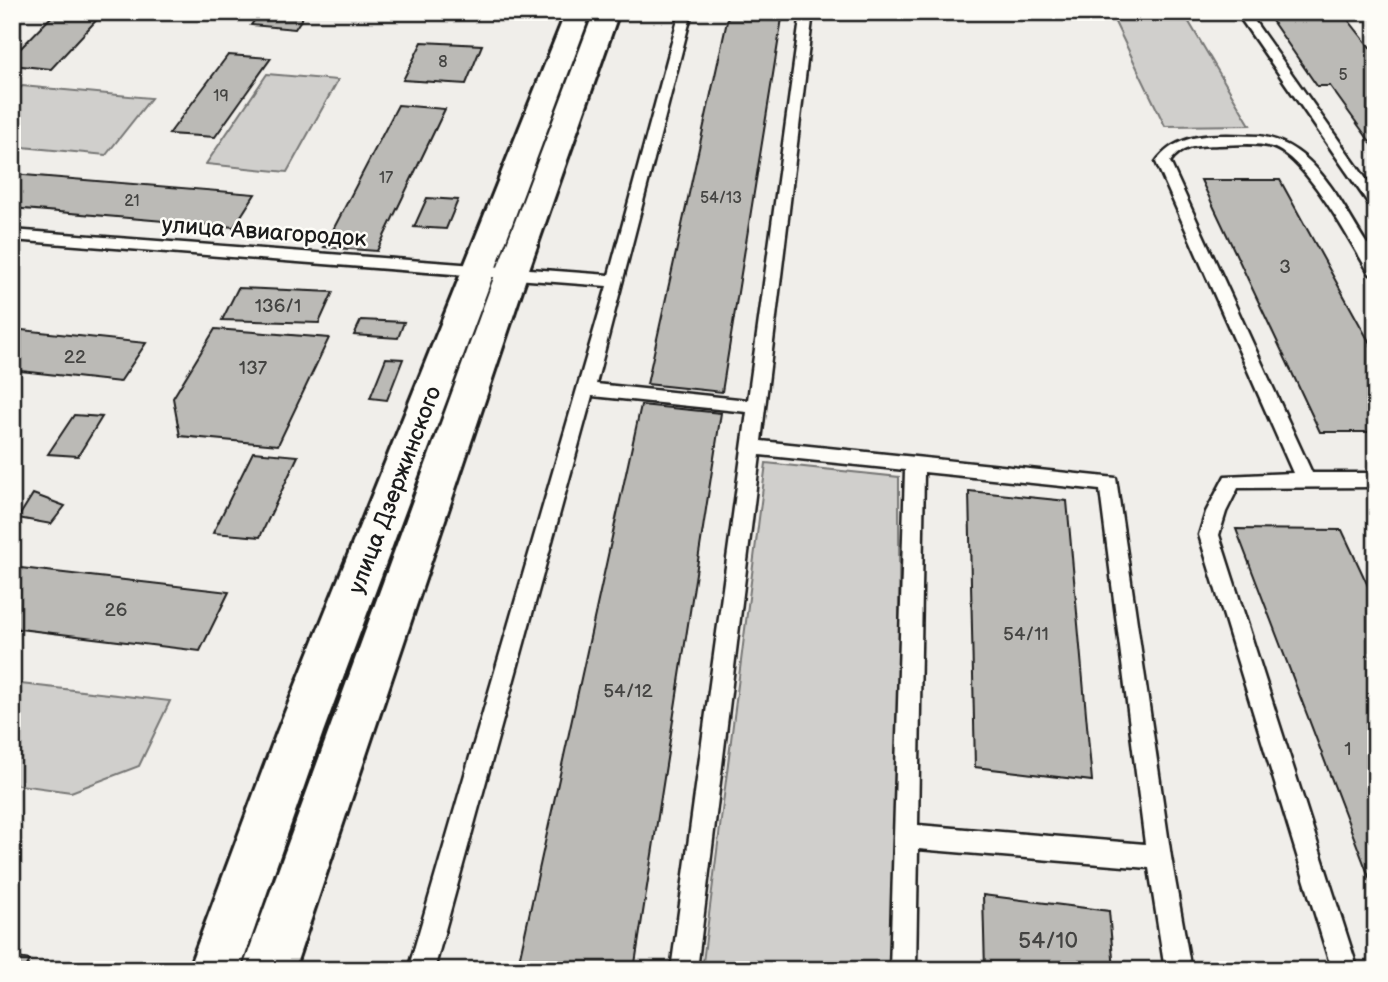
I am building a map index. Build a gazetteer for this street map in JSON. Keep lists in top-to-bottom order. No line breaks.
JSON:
{"streets":{"main road":["улица Дзержинского"],"lane":["улица Авиагородок"]},"crossings":[["улица Авиагородок","улица Дзержинского"]],"house_numbers":["8","5","19","17","54/13","21","3","136/1","22","137","26","54/11","54/12","1","54/10"]}
